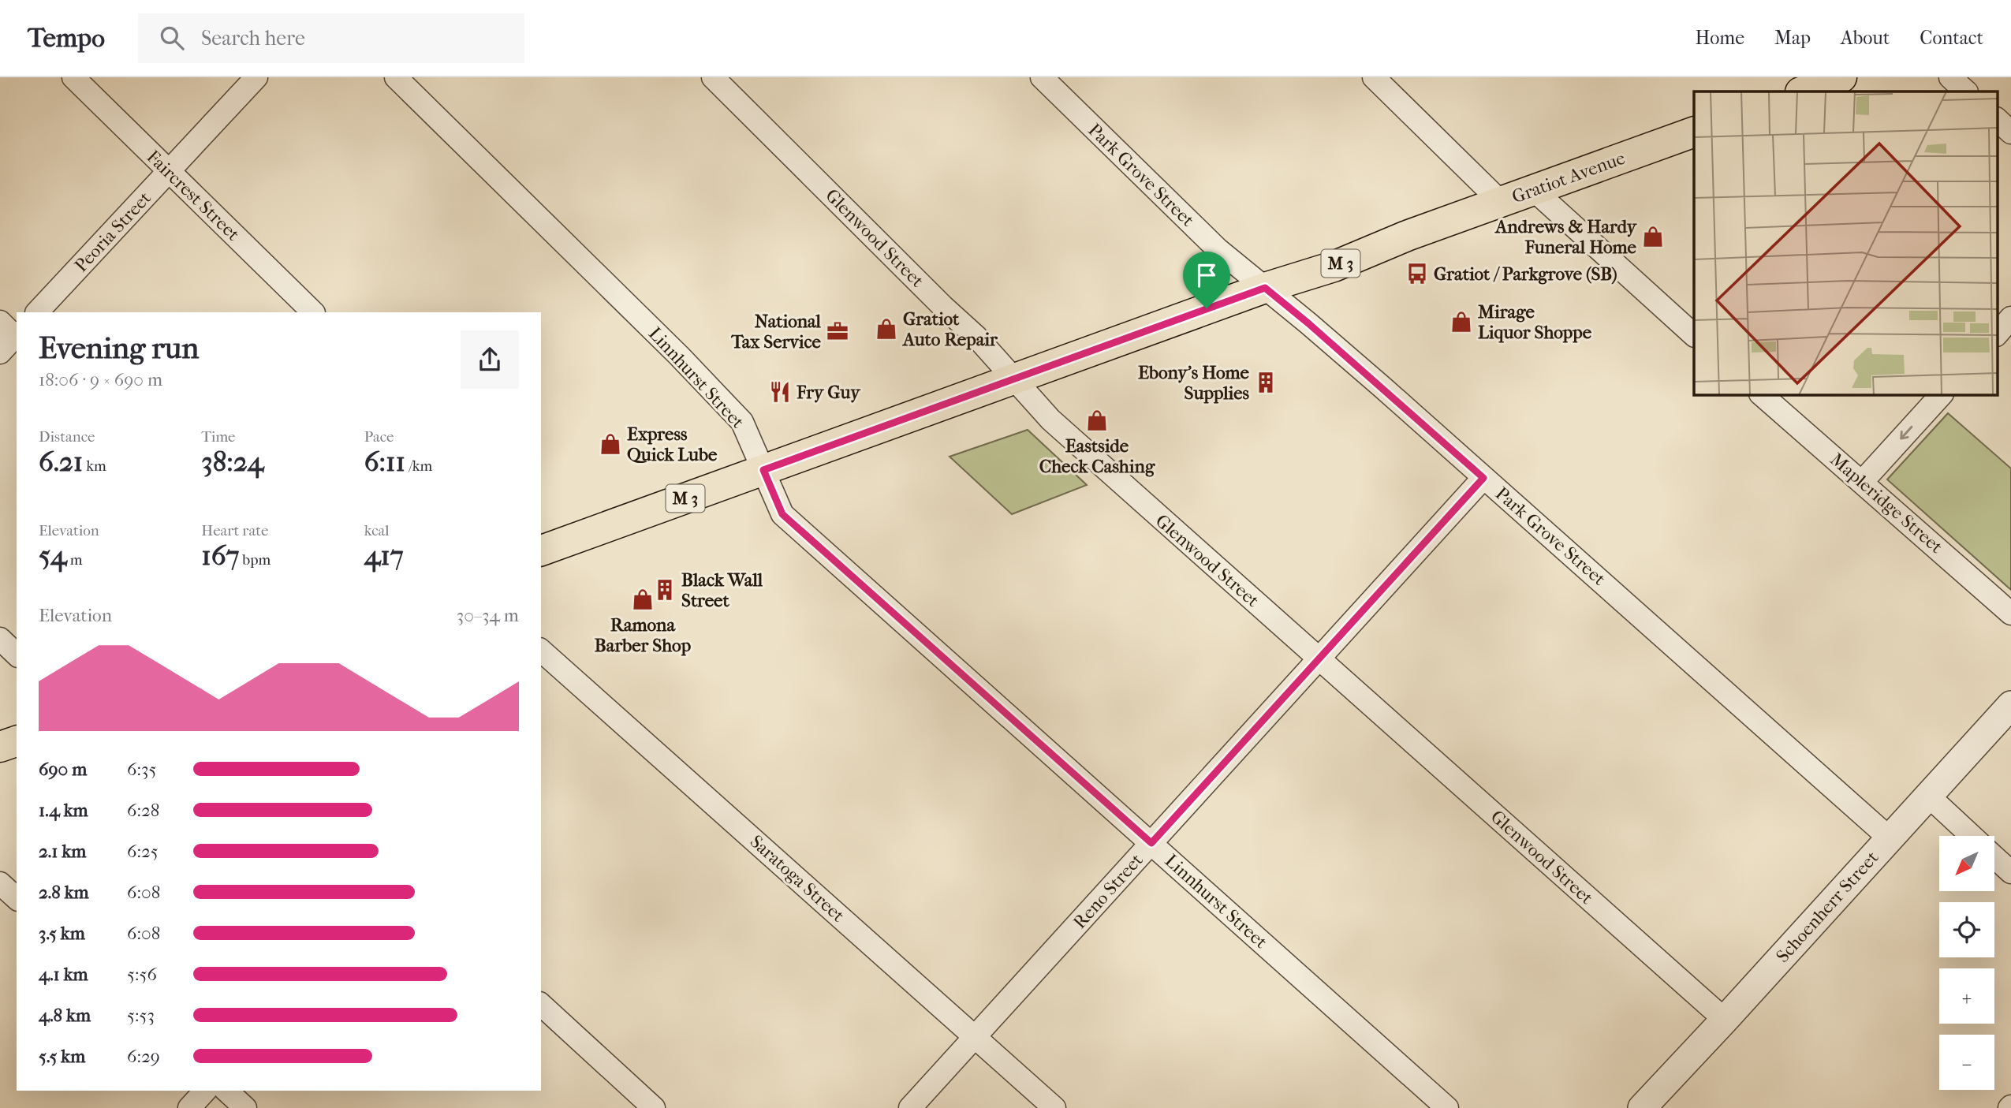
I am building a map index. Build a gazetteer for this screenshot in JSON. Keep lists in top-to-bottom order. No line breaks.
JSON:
{"streets":{"main road":["Gratiot Avenue","M 3"],"street":["Park Grove Street","Faircrest Street","Peoria Street","Glenwood Street","Linnhurst Street","Mapleridge Street","Saratoga Street","Reno Street","Schoenherr Street"]},"crossings":[["Park Grove Street","Gratiot Avenue"],["Park Grove Street","Reno Street"],["Park Grove Street","Schoenherr Street"],["Gratiot Avenue","Glenwood Street"],["Gratiot Avenue","Linnhurst Street"],["Faircrest Street","Peoria Street"],["Glenwood Street","Reno Street"],["Glenwood Street","Schoenherr Street"],["Linnhurst Street","Reno Street"],["Saratoga Street","Reno Street"]],"places":{"shop":["Andrews & Hardy Funeral Home","Mirage Liquor Shoppe","Gratiot Auto Repair","Eastside Check Cashing","Express Quick Lube","Ramona Barber Shop"],"bus stop":["Gratiot / Parkgrove (SB)"],"office":["National Tax Service"],"building":["Ebony's Home Supplies","Black Wall Street"],"restaurant":["Fry Guy"]},"north":"bottom left","page":{"header":"Tempo","search":"Search here","nav":["Home","Map","About","Contact"],"heading":["Evening run","18:06 · 9 × 690 m"],"stats":[["Distance","6.21 km"],["Time","38:24"],["Pace","6:11 /km"],["Elevation","54 m"],["Heart rate","167 bpm"],["kcal","417"]],"chart":["Elevation","30–34 m"],"list":[{"name":"690 m","note":"6:35"},{"name":"1.4 km","note":"6:28"},{"name":"2.1 km","note":"6:25"},{"name":"2.8 km","note":"6:08"},{"name":"3.5 km","note":"6:08"},{"name":"4.1 km","note":"5:56"},{"name":"4.8 km","note":"5:53"},{"name":"5.5 km","note":"6:29"}],"map_buttons":["+","−"]}}
